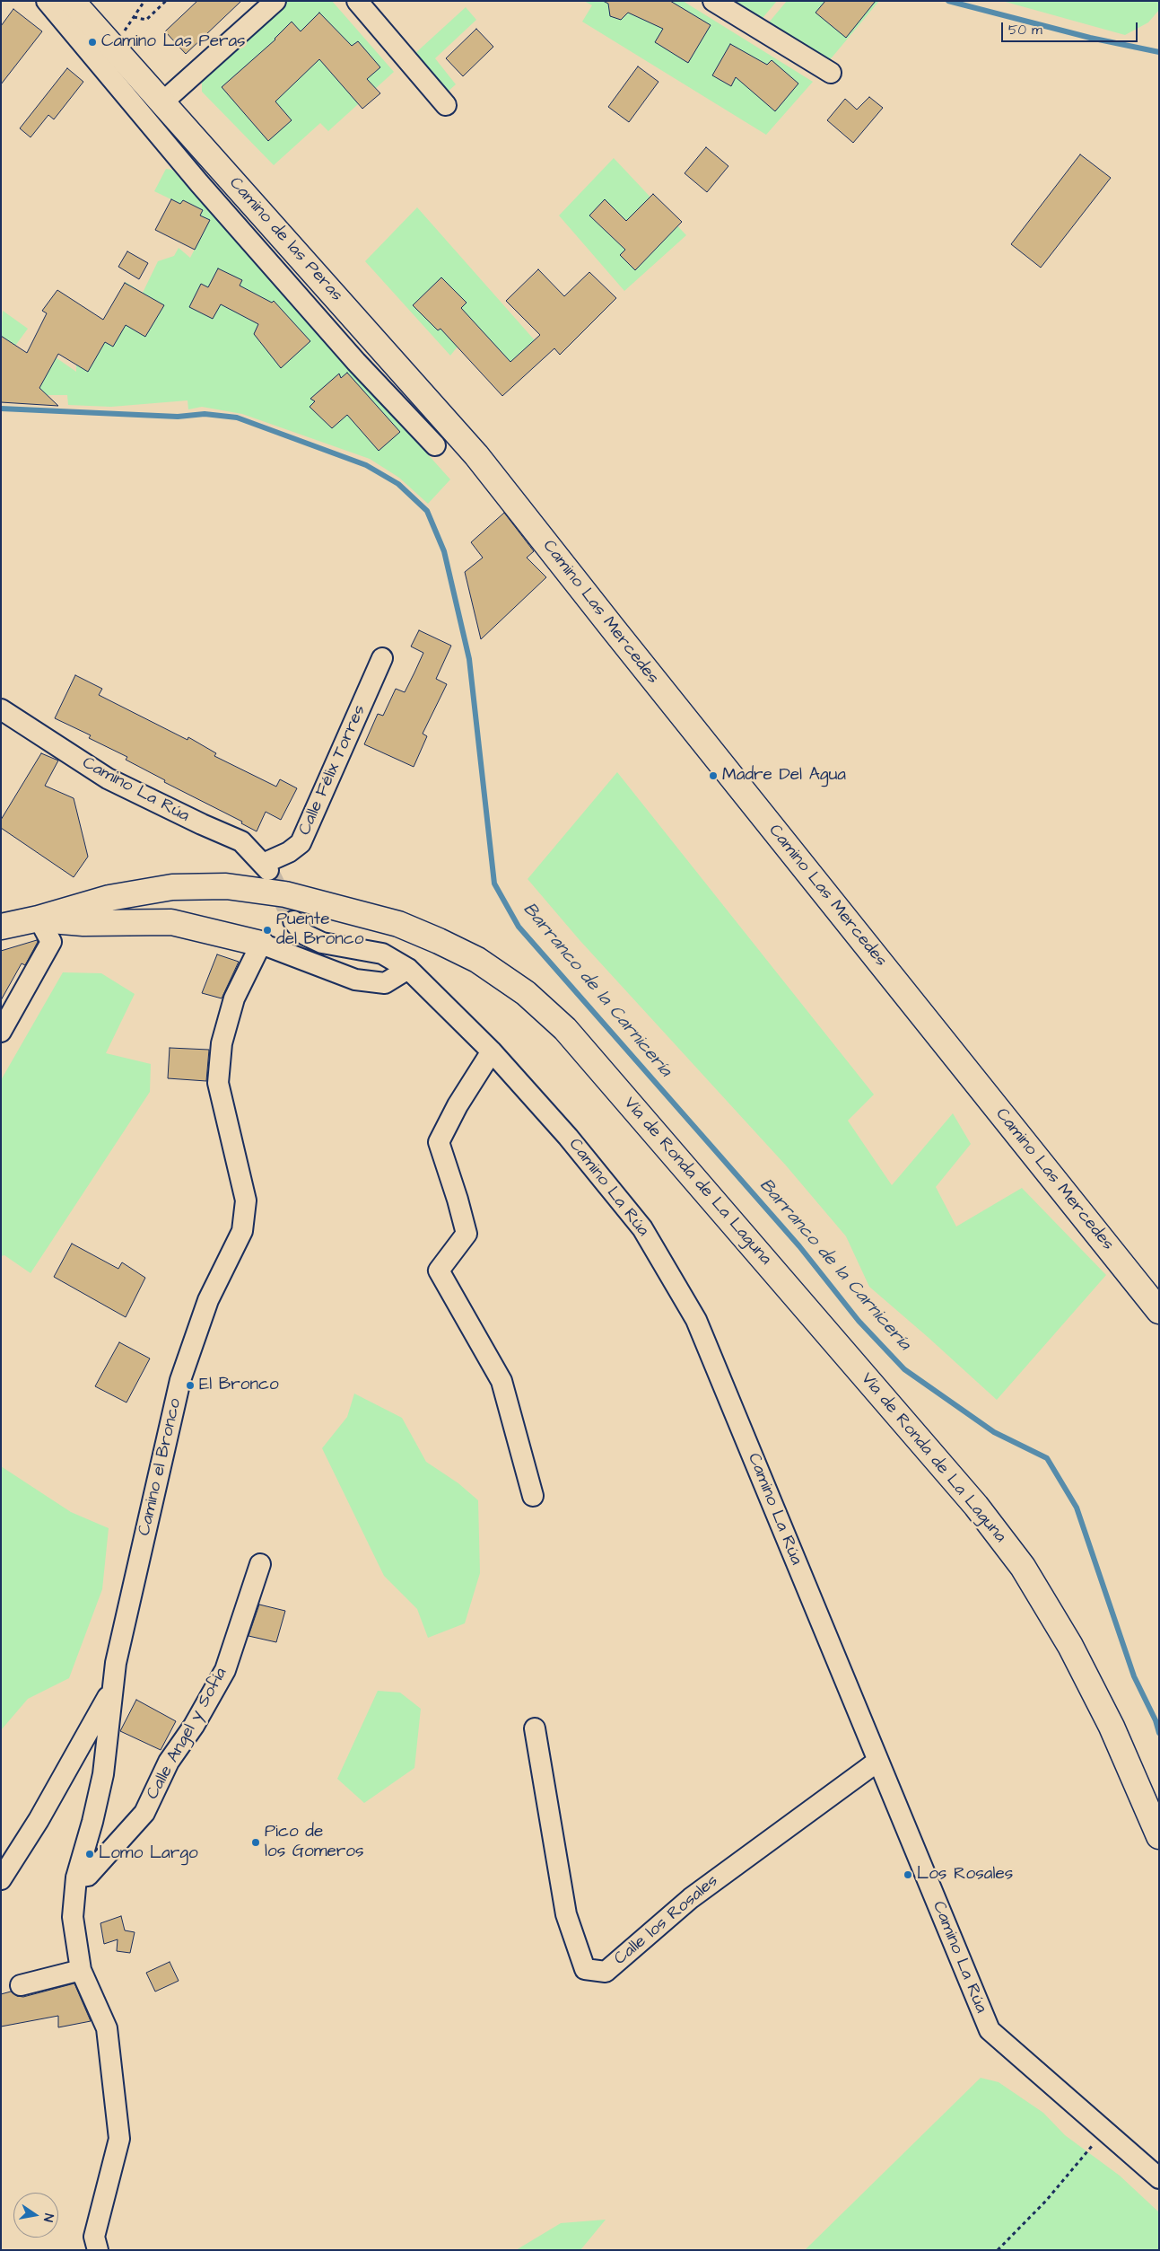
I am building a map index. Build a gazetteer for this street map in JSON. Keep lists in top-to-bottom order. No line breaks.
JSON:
{"streets":{"main road":["Camino de las Peras","Camino Las Mercedes","Vía de Ronda de La Laguna"],"street":["Calle Félix Torres","Camino La Rúa","Camino el Bronco","Calle Angel y Sofía","Calle los Rosales"]},"crossings":[["Camino de las Peras","Camino Las Mercedes"],["Calle Félix Torres","Camino La Rúa"],["Camino La Rúa","Calle los Rosales"],["Camino el Bronco","Calle Angel y Sofía"]],"water":["Barranco de la Carnicería"],"places":["Camino Las Peras","Madre Del Agua","Puente del Bronco","El Bronco","Pico de los Gomeros","Lomo Largo","Los Rosales"],"scale_bar":"50 m","north":"right"}
